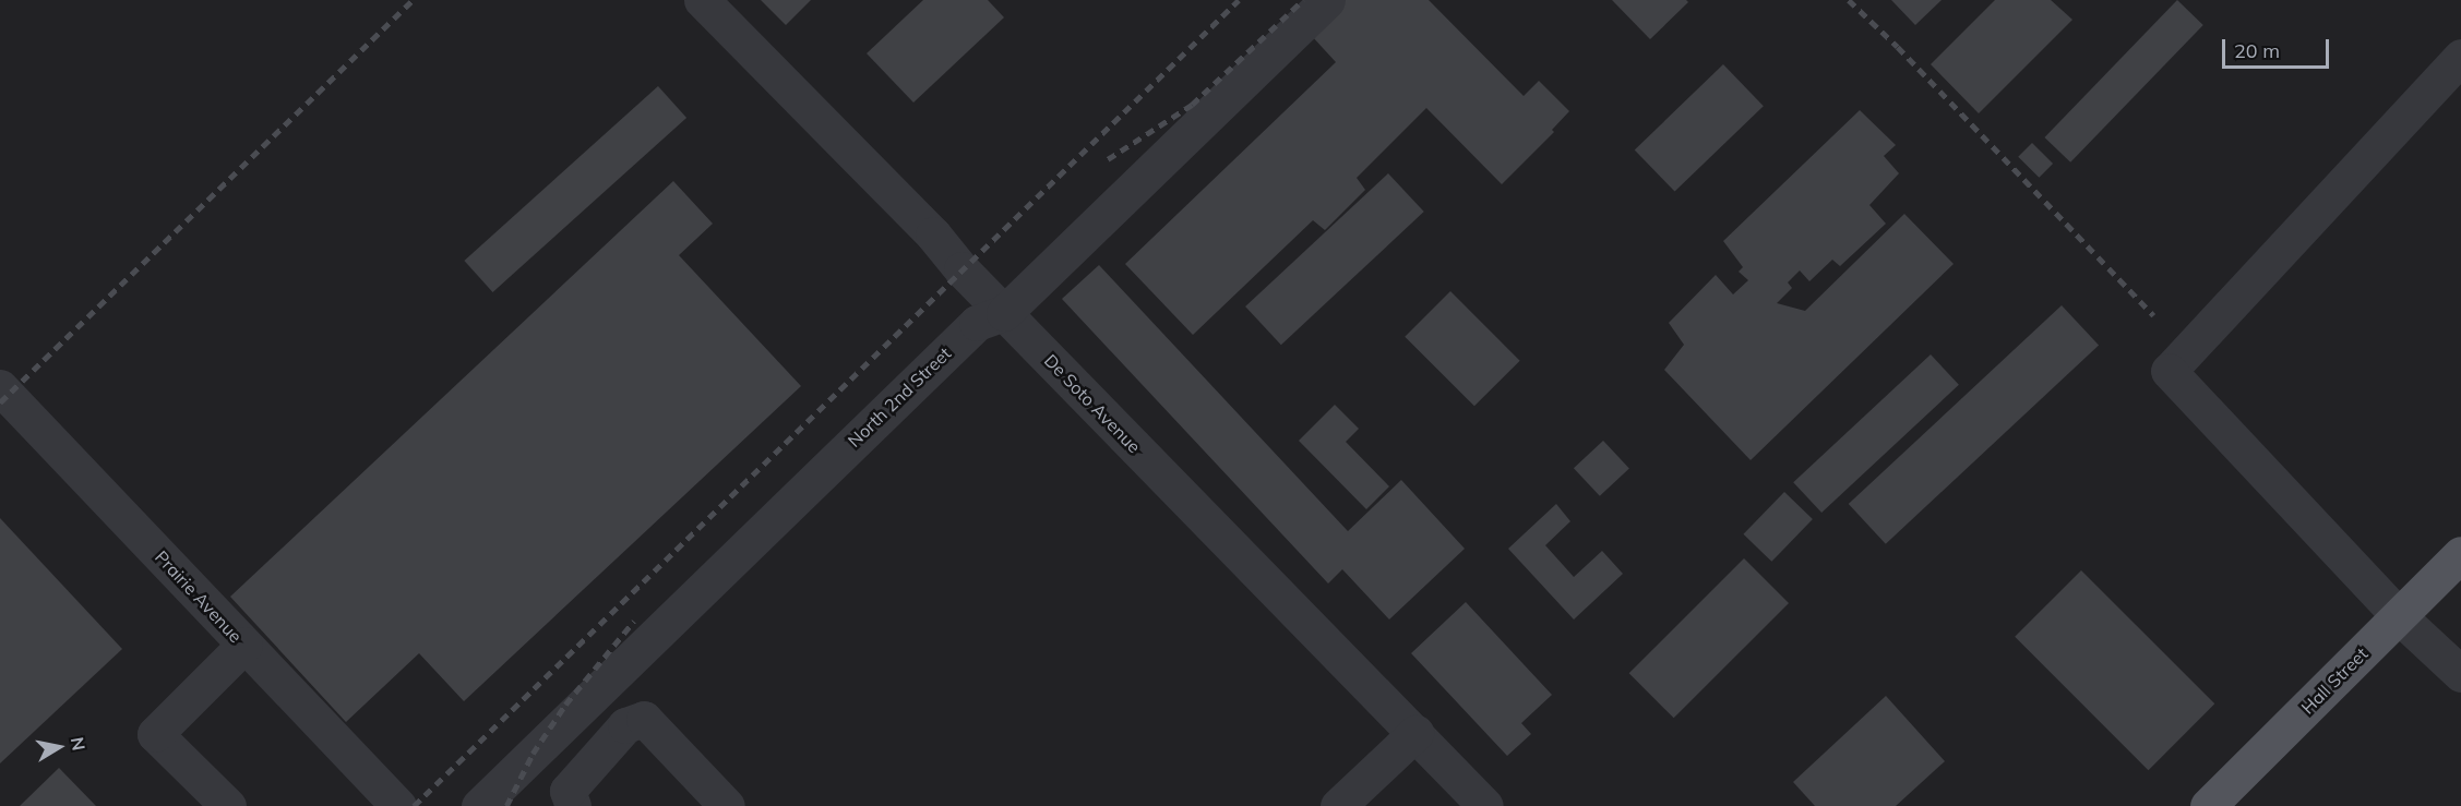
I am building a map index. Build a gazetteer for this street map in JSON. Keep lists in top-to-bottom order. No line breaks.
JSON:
{"streets":{"main road":["Hall Street"],"street":["North 2nd Street","De Soto Avenue","Prairie Avenue"]},"crossings":[["North 2nd Street","De Soto Avenue"]],"scale_bar":"20 m","north":"right"}
